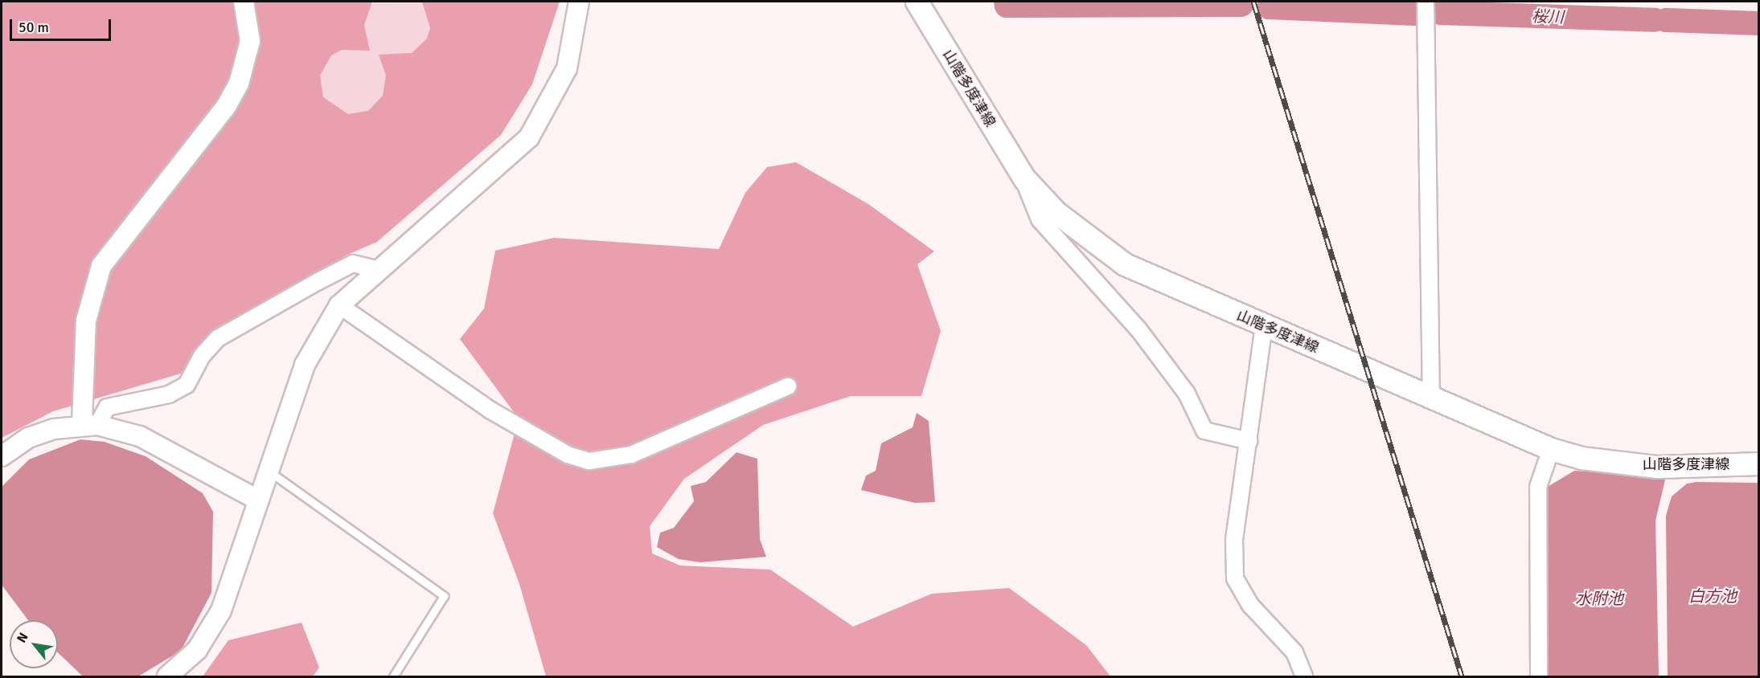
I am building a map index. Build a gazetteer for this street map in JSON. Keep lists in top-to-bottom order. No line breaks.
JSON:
{"streets":{"main road":["山階多度津線"]},"water":["桜川","白方池","水附池"],"scale_bar":"50 m","north":"top left"}
